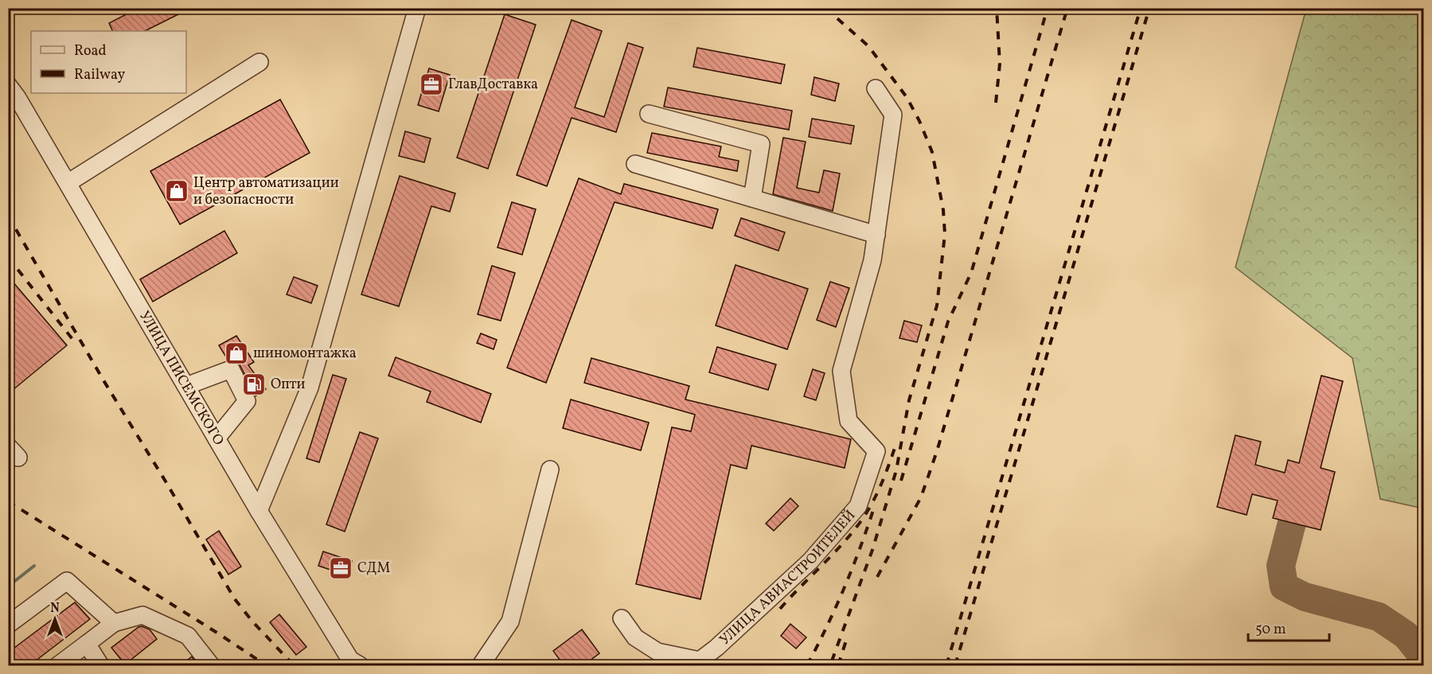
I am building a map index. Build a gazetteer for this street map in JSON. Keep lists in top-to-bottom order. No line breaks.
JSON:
{"streets":{"street":["УЛИЦА ПИСЕМСКОГО","УЛИЦА АВИАСТРОИТЕЛЕЙ"]},"places":{"office":["ГлавДоставка","СДМ"],"shop":["Центр автоматизации и безопасности","шиномонтажка"],"fuel station":["Опти"]},"legend":["Road","Railway"],"scale_bar":"50 m","north":"top"}
